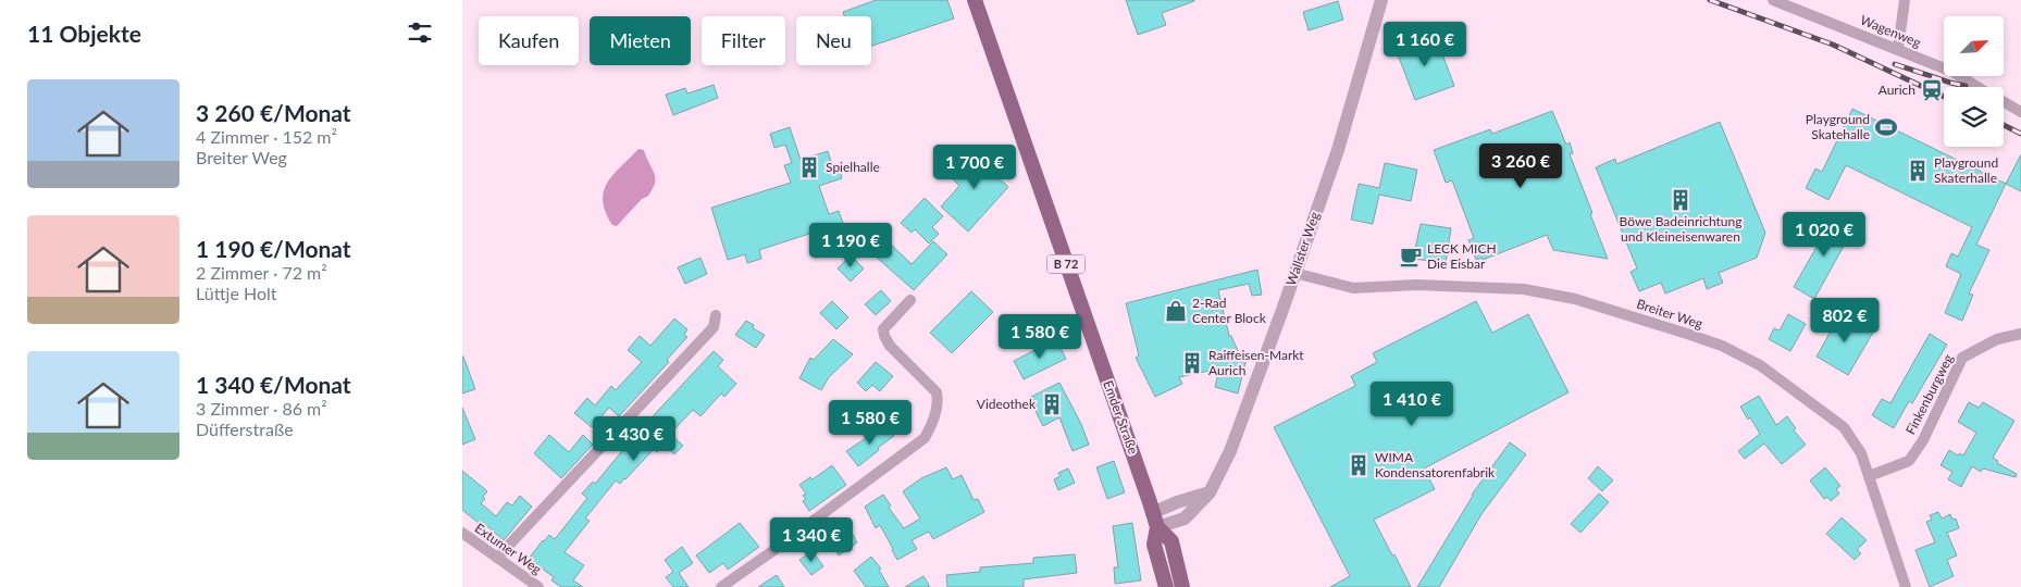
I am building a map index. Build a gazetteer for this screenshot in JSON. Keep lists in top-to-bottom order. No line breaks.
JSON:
{"streets":{"main road":["B 72","Emder Straße"],"street":["Wagenweg","Wallster Weg","Breiter Weg","Finkenburgweg","Extumer Weg"]},"crossings":[["Wallster Weg","Breiter Weg"],["Wallster Weg","Emder Straße"],["Breiter Weg","Finkenburgweg"]],"places":{"station":["Aurich"],"sports":["Playground Skatehalle"],"building":["Spielhalle","Playground Skaterhalle","Böwe Badeinrichtung und Kleineisenwaren","Raiffeisen-Markt Aurich","Videothek","WIMA Kondensatorenfabrik"],"cafe":["LECK MICH Die Eisbar"],"shop":["2-Rad Center Block"]},"north":"top right","page":{"heading":"11 Objekte","chip":["Kaufen","Mieten","Filter","Neu"],"price":["1 160 €","3 260 €","1 700 €","1 020 €","1 190 €","802 €","1 580 €","1 410 €","1 580 €","1 430 €","1 340 €"],"list":[{"name":"3 260 €/Monat","note":"4 Zimmer · 152 m² · Breiter Weg"},{"name":"1 190 €/Monat","note":"2 Zimmer · 72 m² · Lüttje Holt"},{"name":"1 340 €/Monat","note":"3 Zimmer · 86 m² · Düfferstraße"}]}}
